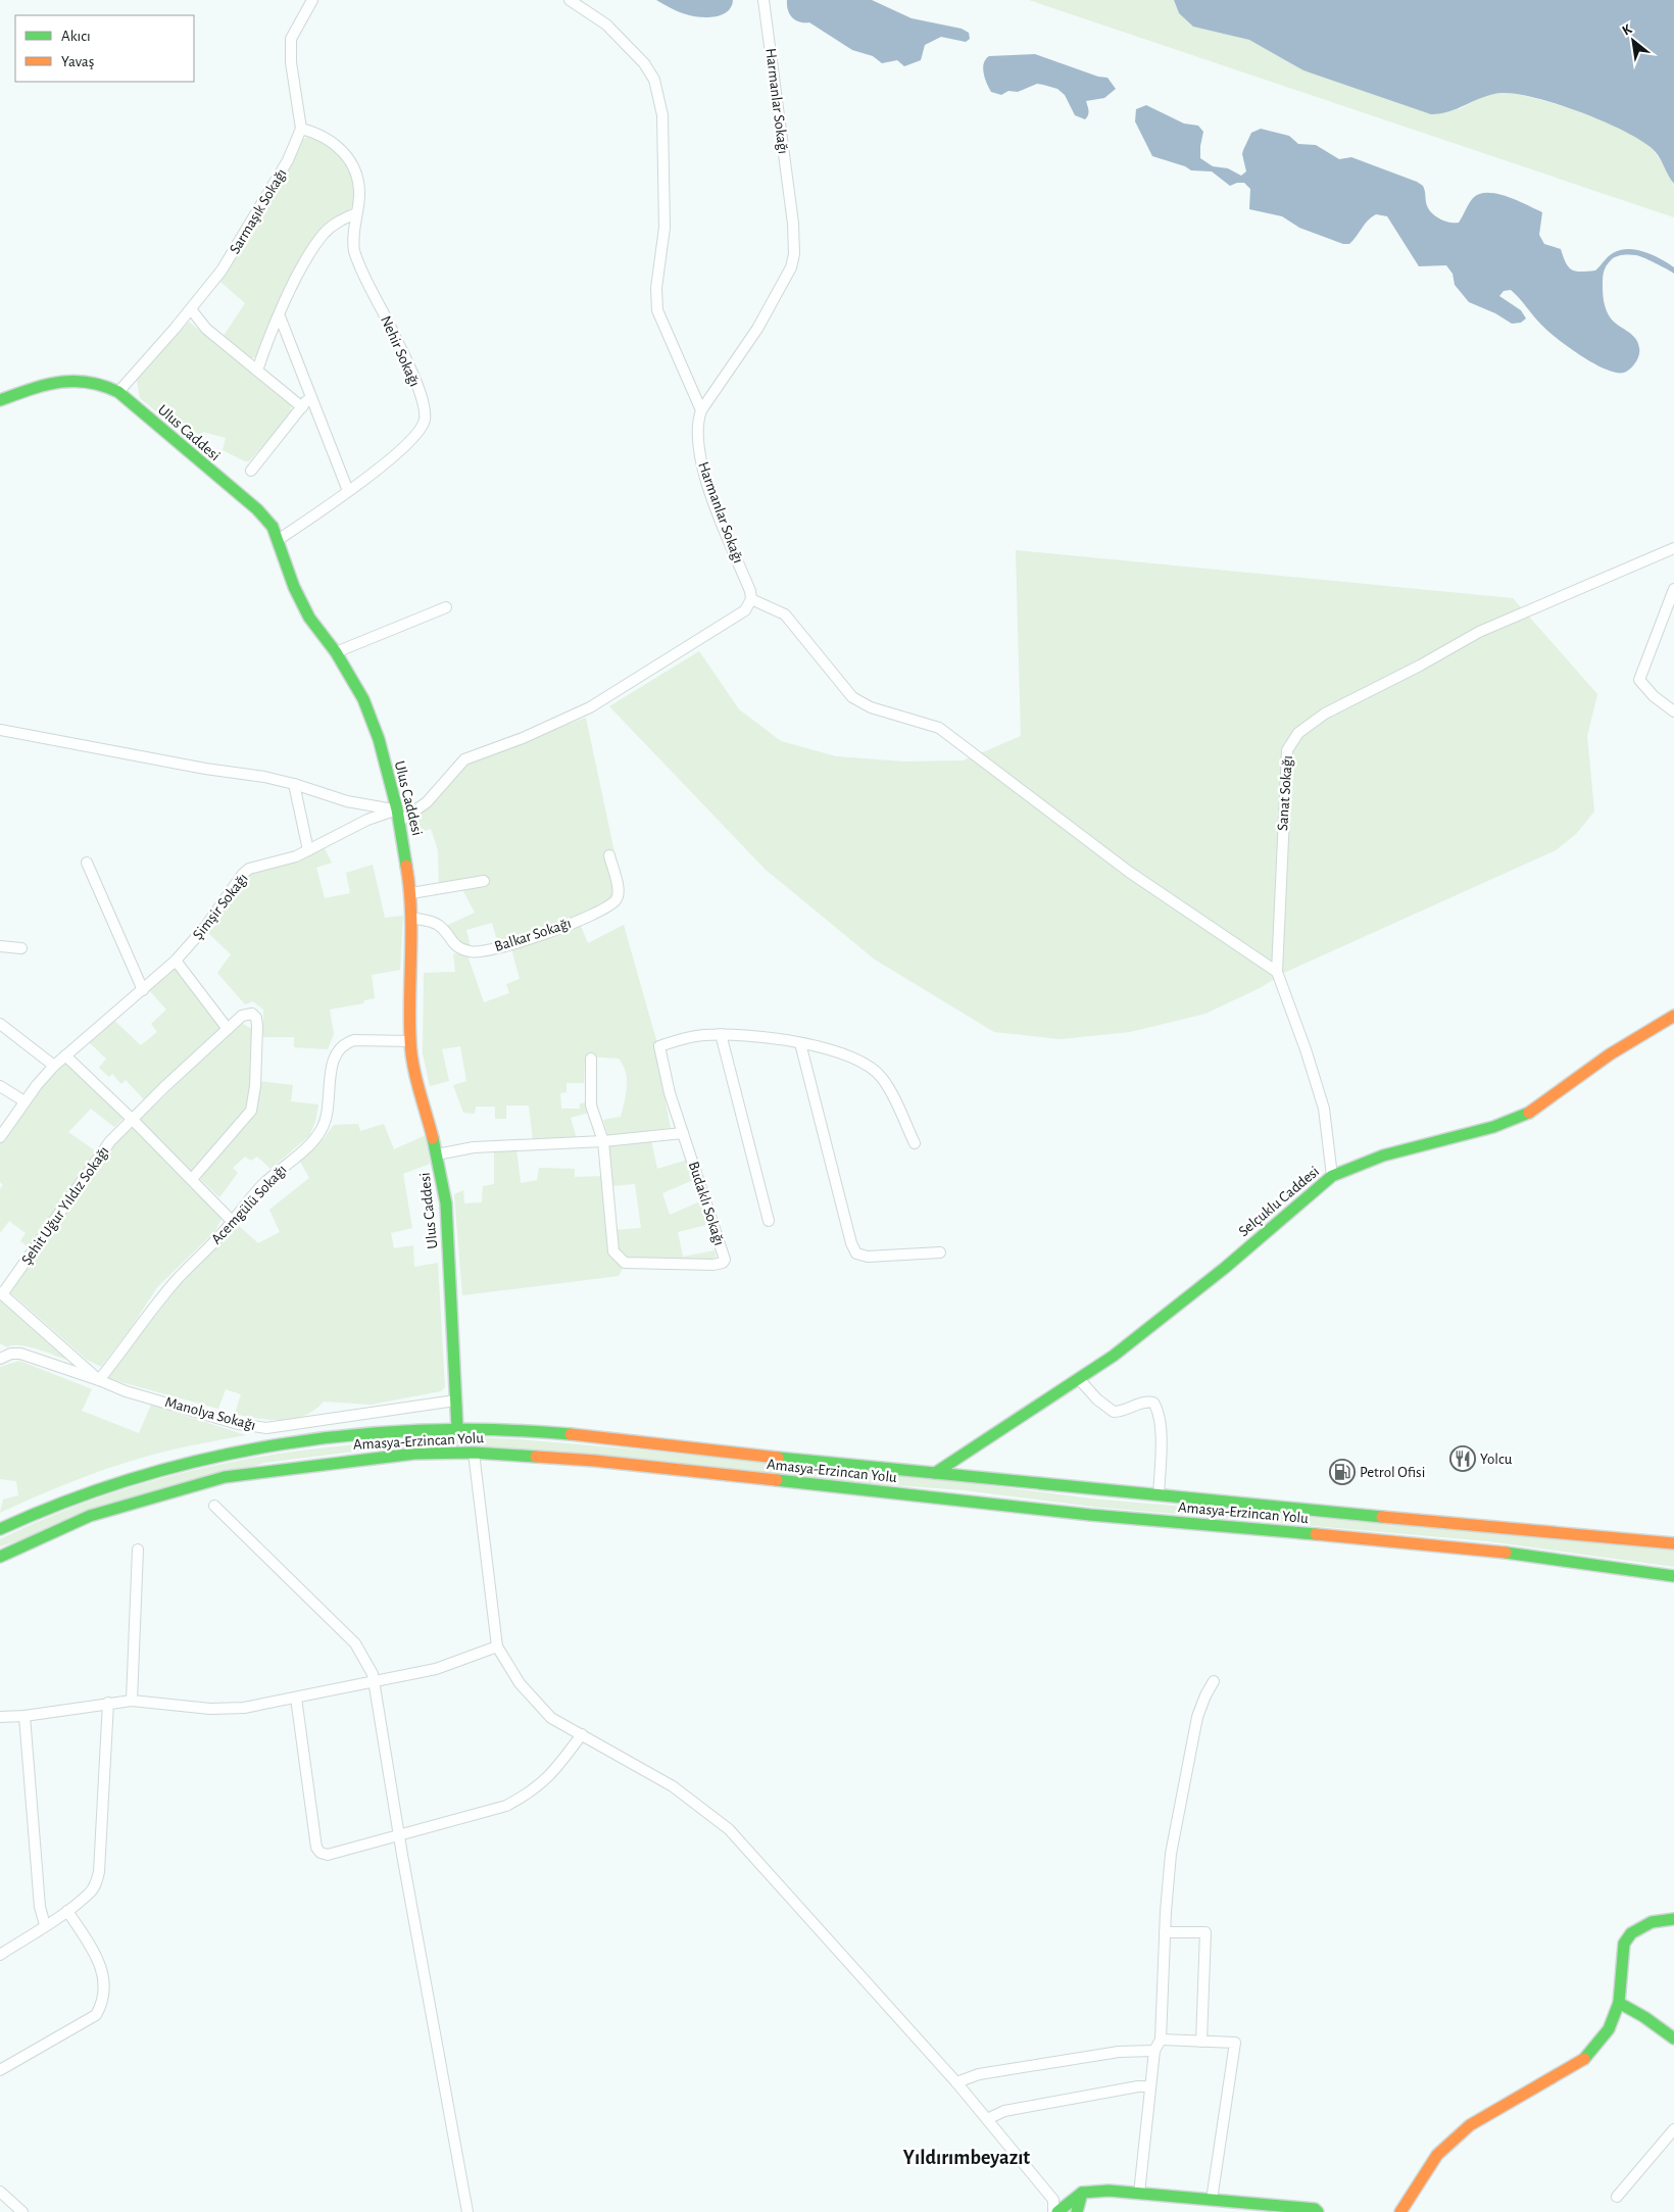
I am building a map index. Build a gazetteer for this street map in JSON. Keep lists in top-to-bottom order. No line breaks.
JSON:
{"streets":{"main road":["Ulus Caddesi","Selçuklu Caddesi","Amasya-Erzincan Yolu"],"street":["Harmanlar Sokağı","Sarmaşık Sokağı","Nehir Sokağı","Sanat Sokağı","Şimşir Sokağı","Balkar Sokağı","Budaklı Sokağı","Acemgülü Sokağı","Şehit Uğur Yıldız Sokağı","Manolya Sokağı"]},"crossings":[["Sarmaşık Sokağı","Nehir Sokağı"],["Sarmaşık Sokağı","Ulus Caddesi"],["Nehir Sokağı","Ulus Caddesi"],["Ulus Caddesi","Şimşir Sokağı"],["Ulus Caddesi","Balkar Sokağı"],["Ulus Caddesi","Acemgülü Sokağı"],["Ulus Caddesi","Manolya Sokağı"],["Ulus Caddesi","Amasya-Erzincan Yolu"],["Sanat Sokağı","Selçuklu Caddesi"],["Selçuklu Caddesi","Amasya-Erzincan Yolu"],["Acemgülü Sokağı","Manolya Sokağı"],["Şehit Uğur Yıldız Sokağı","Manolya Sokağı"]],"districts":["Yıldırımbeyazıt"],"places":{"restaurant":["Yolcu"],"fuel station":["Petrol Ofisi"]},"legend":["Akıcı","Yavaş"],"north":"top left"}
